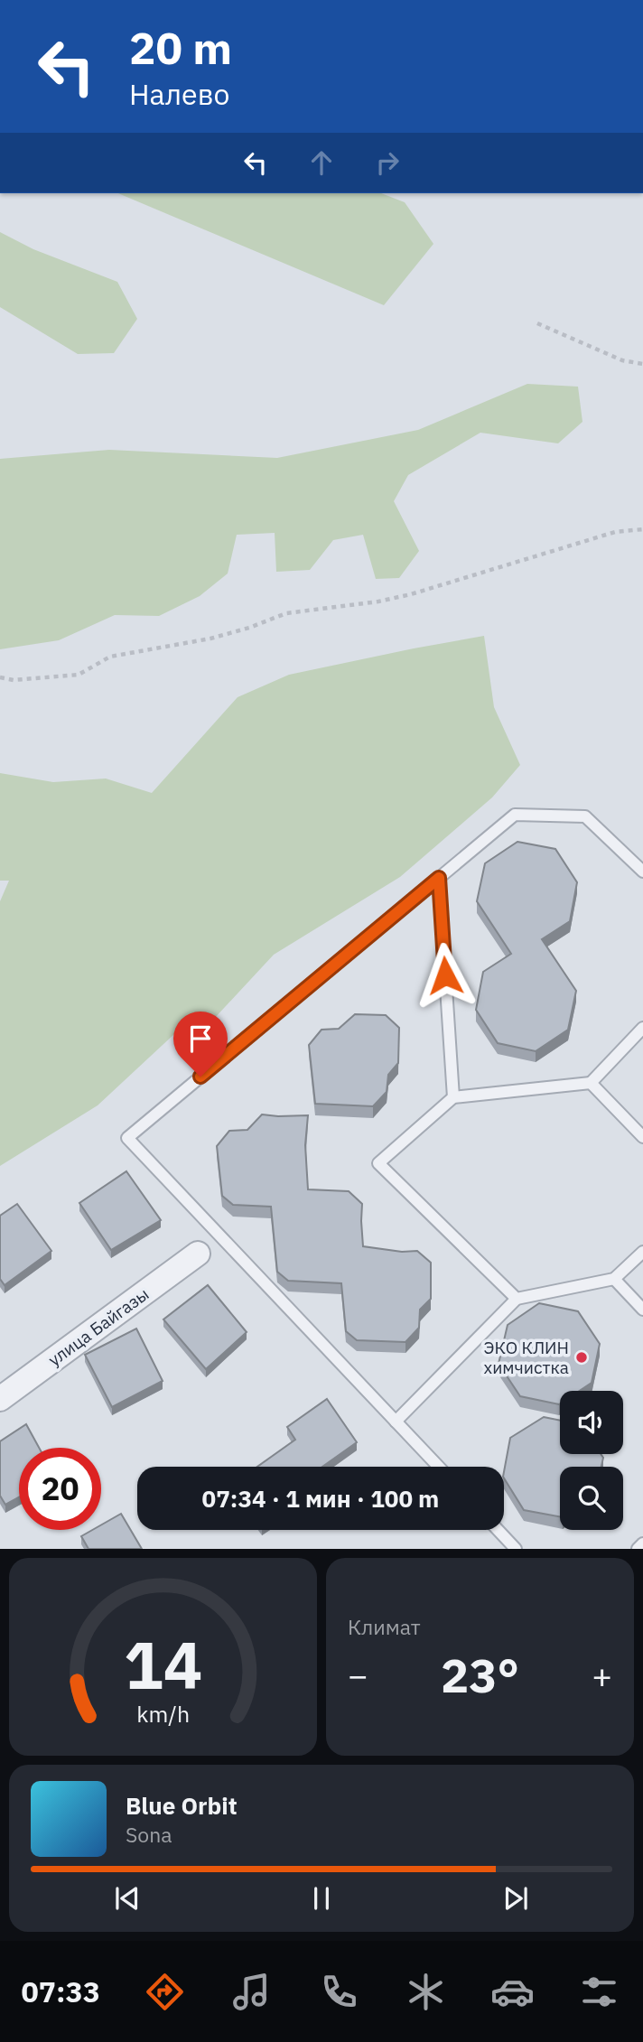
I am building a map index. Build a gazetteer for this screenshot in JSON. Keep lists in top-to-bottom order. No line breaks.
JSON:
{"streets":{"street":["улица Байгазы"]},"places":["ЭКО КЛИН химчистка"],"page":{"turn":["20 m","Налево"],"limit":"20","trip":"07:34 · 1 мин · 100 m","tile":"Климат","heat":["−","23°","+"],"song":["Blue Orbit","Sona"],"tabs":"07:33","gauge":["14","km/h"]}}
